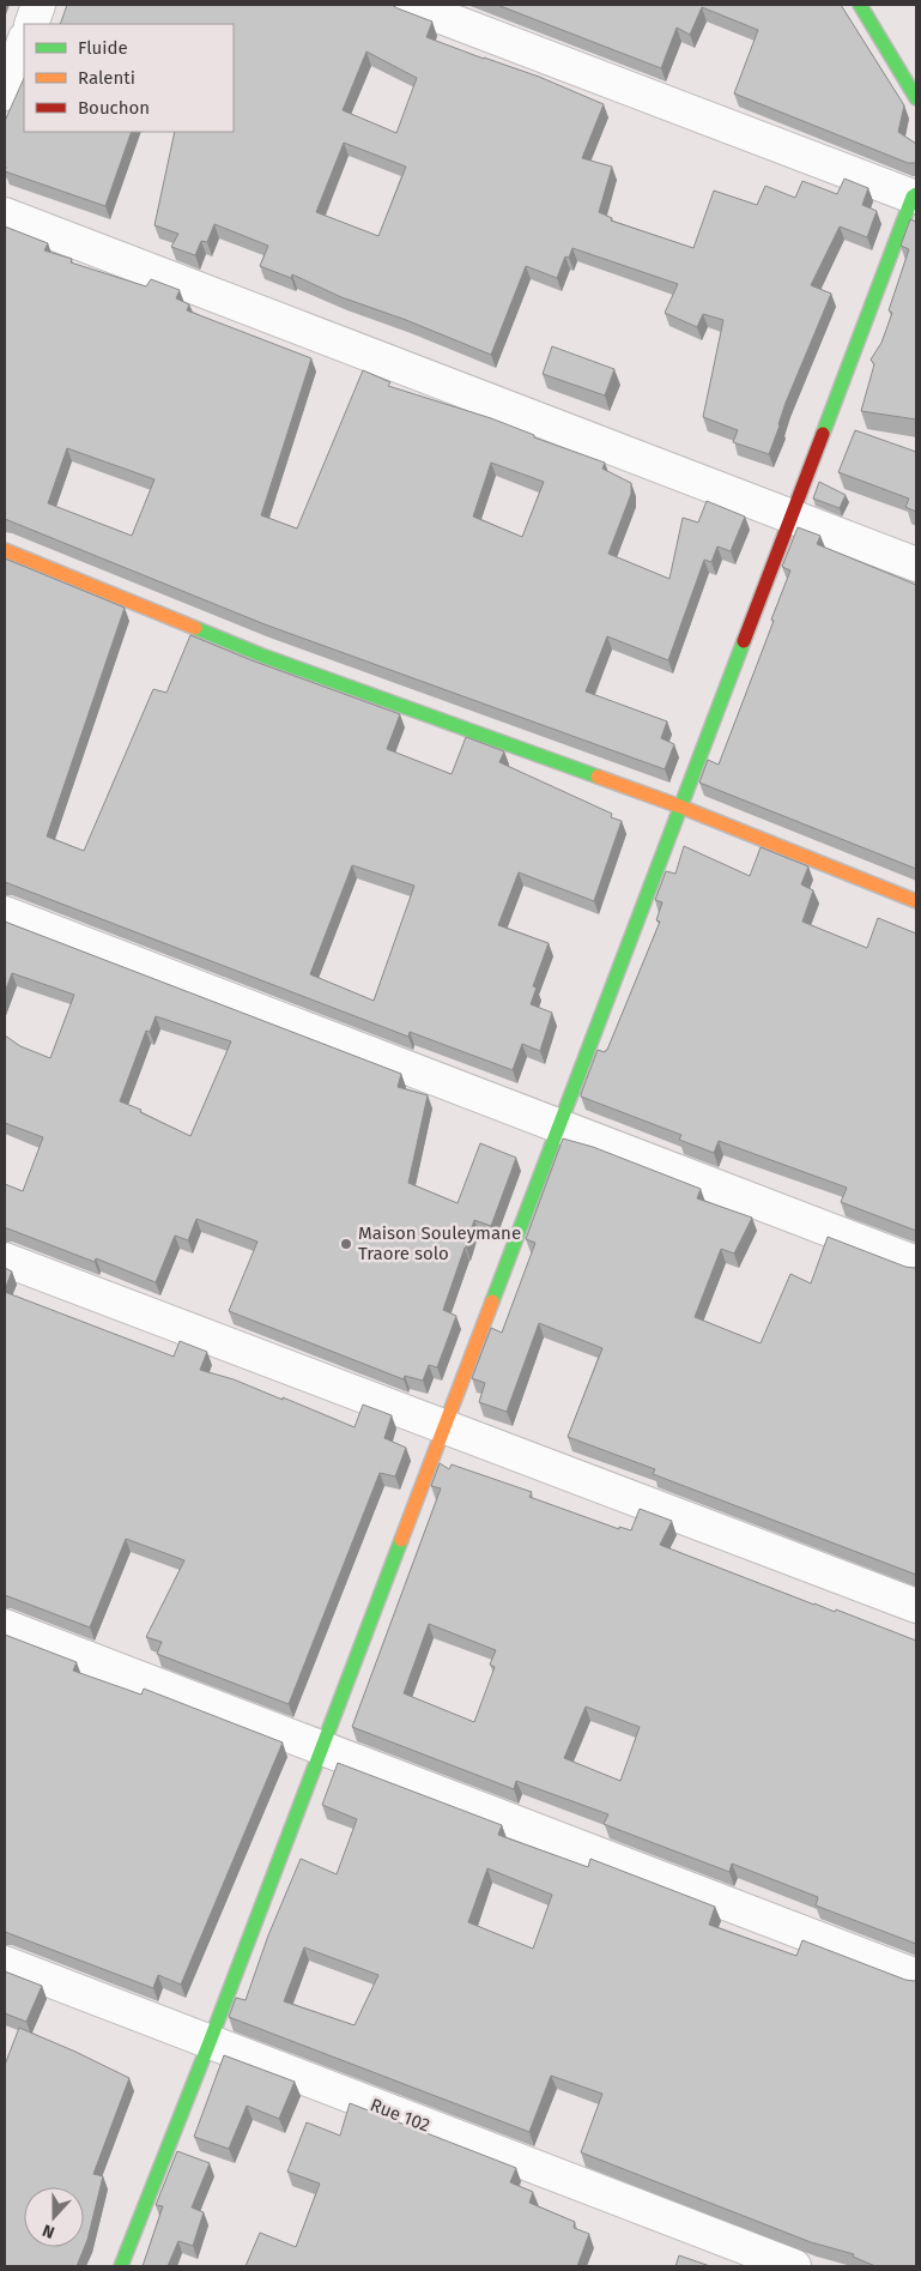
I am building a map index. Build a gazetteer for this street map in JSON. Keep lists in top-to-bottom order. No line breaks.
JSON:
{"streets":{"street":["Rue 102"]},"places":["Maison Souleymane Traore solo"],"legend":["Fluide","Ralenti","Bouchon"],"north":"bottom"}
